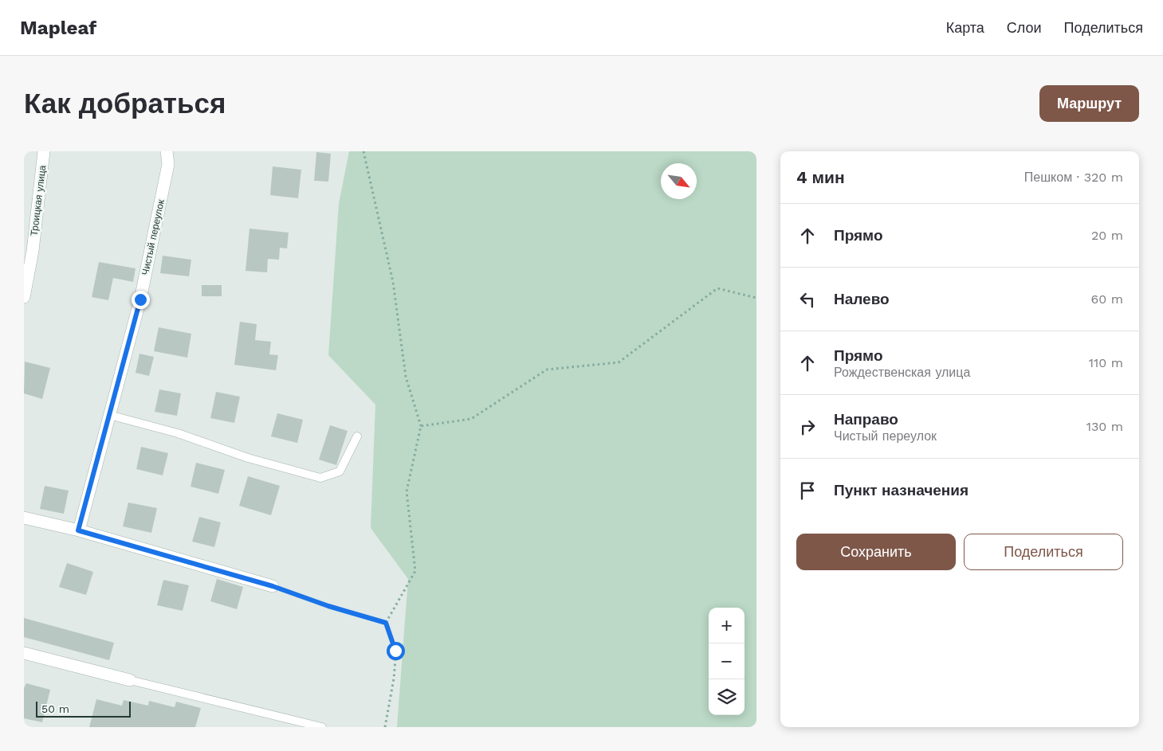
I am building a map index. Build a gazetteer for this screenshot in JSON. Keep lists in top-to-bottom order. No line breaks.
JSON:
{"streets":{"street":["Троицкая улица","Чистый переулок"]},"scale_bar":"50 m","north":"bottom right","page":{"header":"Mapleaf","nav":["Карта","Слои","Поделиться"],"buttons":["Маршрут",["Сохранить","Поделиться"]],"title":"Как добраться","heading":["4 мин","Пешком · 320 m"],"list":[["Прямо","20 m"],["Налево","60 m"],["Прямо","Рождественская улица","110 m"],["Направо","Чистый переулок","130 m"],"Пункт назначения"],"map_buttons":["+","−"],"scale":"50 m"}}
